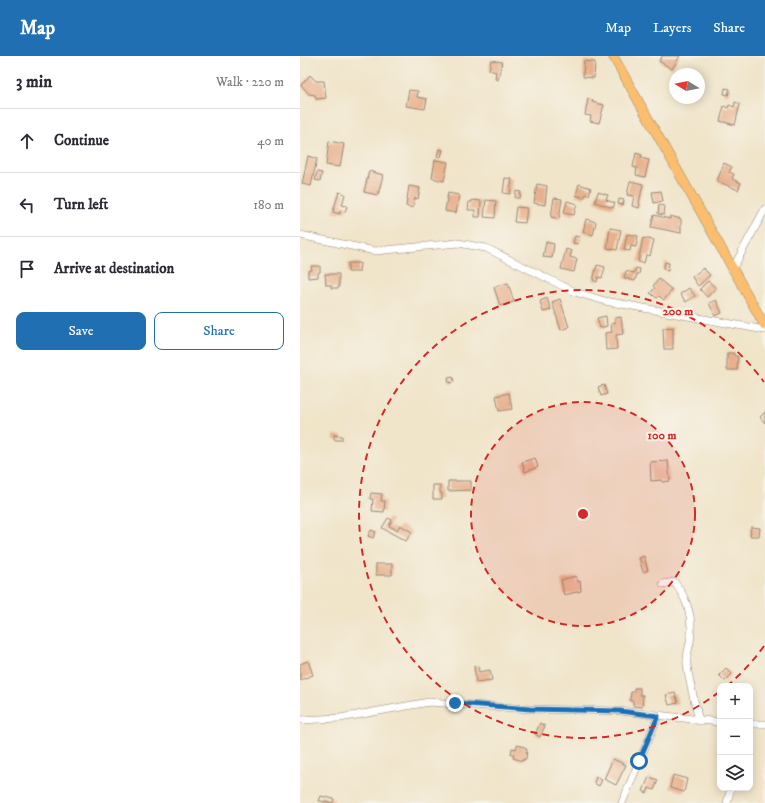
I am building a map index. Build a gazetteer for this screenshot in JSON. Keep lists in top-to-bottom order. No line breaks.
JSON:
{"north":"left","page":{"header":"Map","nav":["Map","Layers","Share"],"heading":["3 min","Walk · 220 m"],"list":[["Continue","40 m"],["Turn left","180 m"],"Arrive at destination"],"buttons":["Save","Share"],"map_buttons":["+","−"]},"rings":["200 m","100 m"]}
